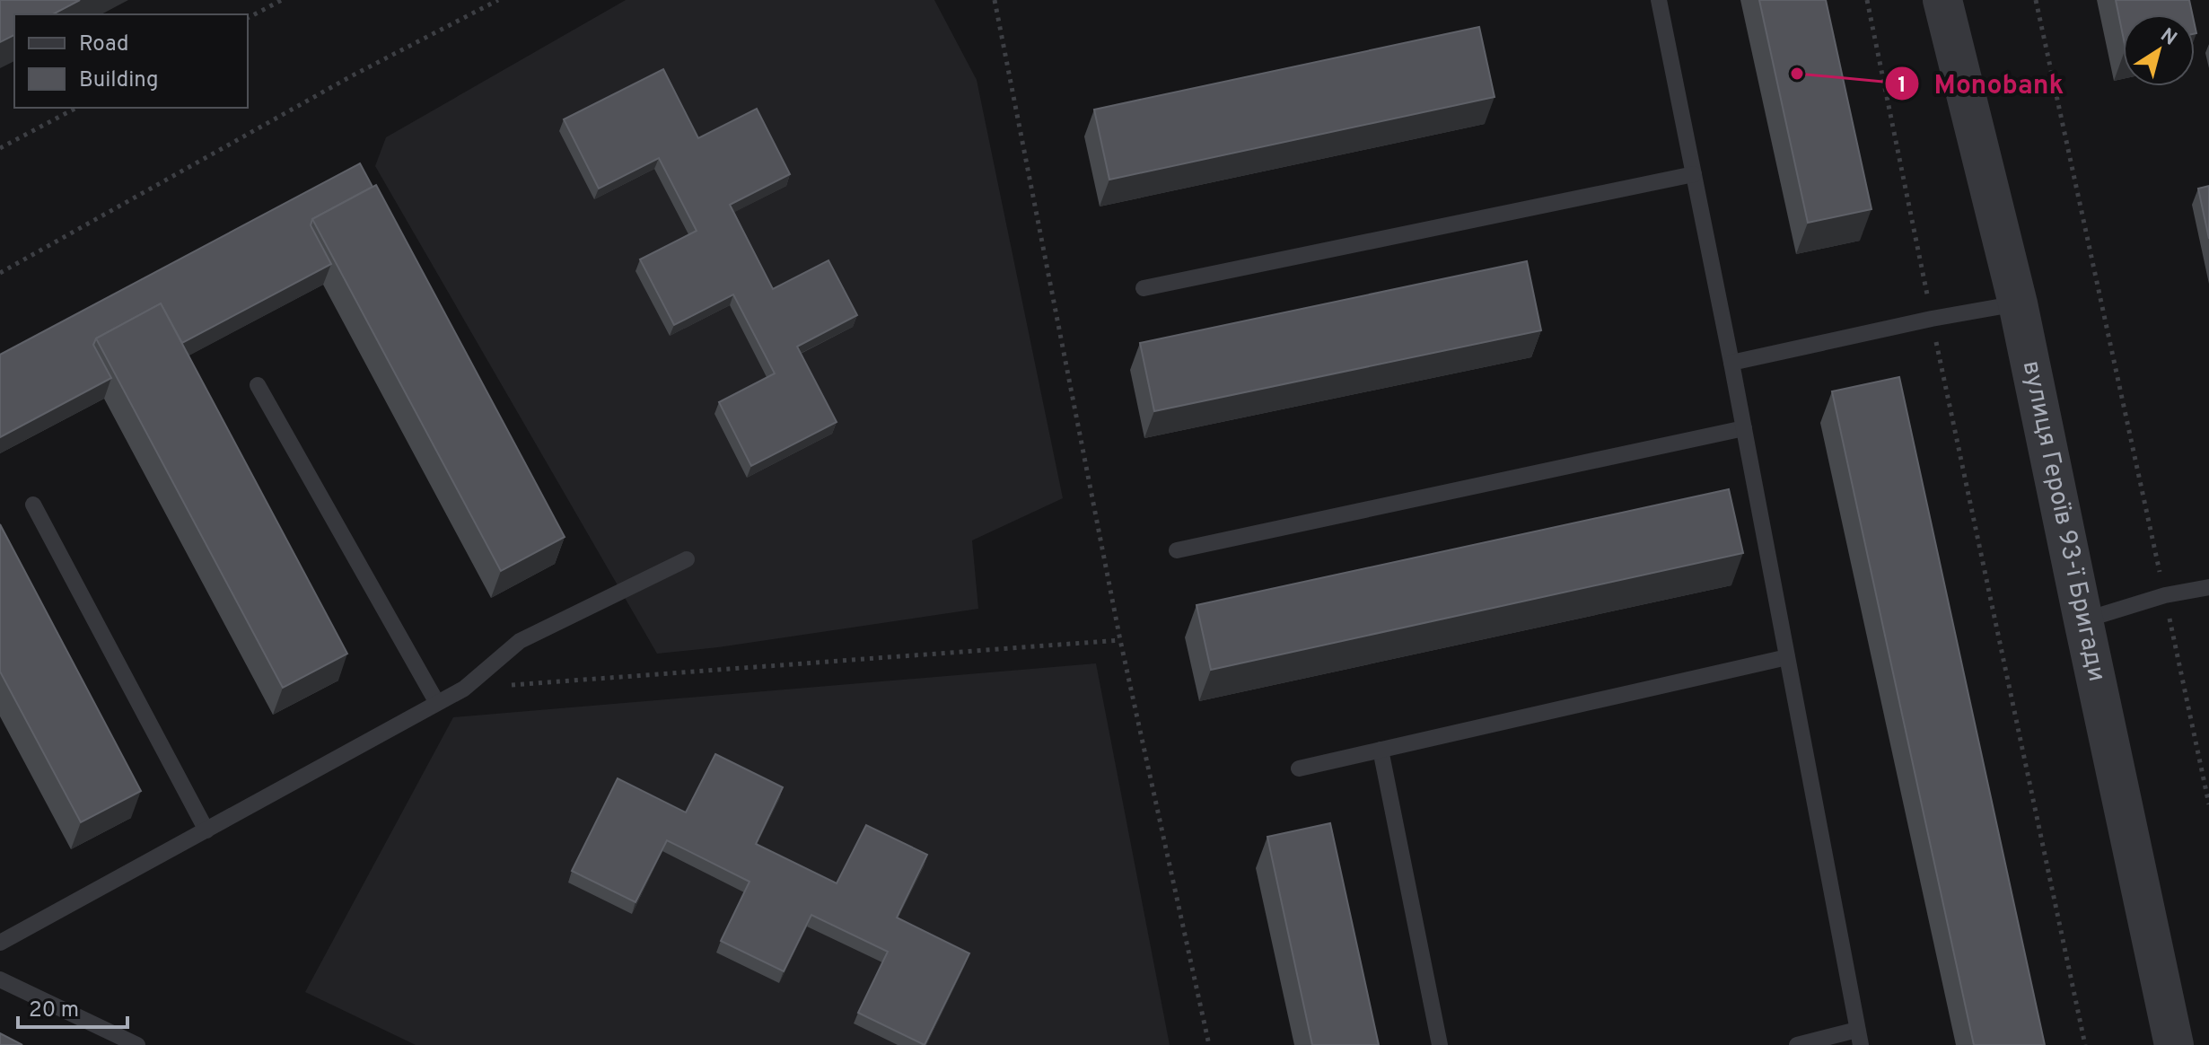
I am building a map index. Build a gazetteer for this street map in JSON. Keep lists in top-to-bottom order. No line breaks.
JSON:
{"streets":{"street":["вулиця Героїв 93-ї Бригади"]},"places":["Monobank"],"legend":["Road","Building"],"scale_bar":"20 m","north":"top right"}
